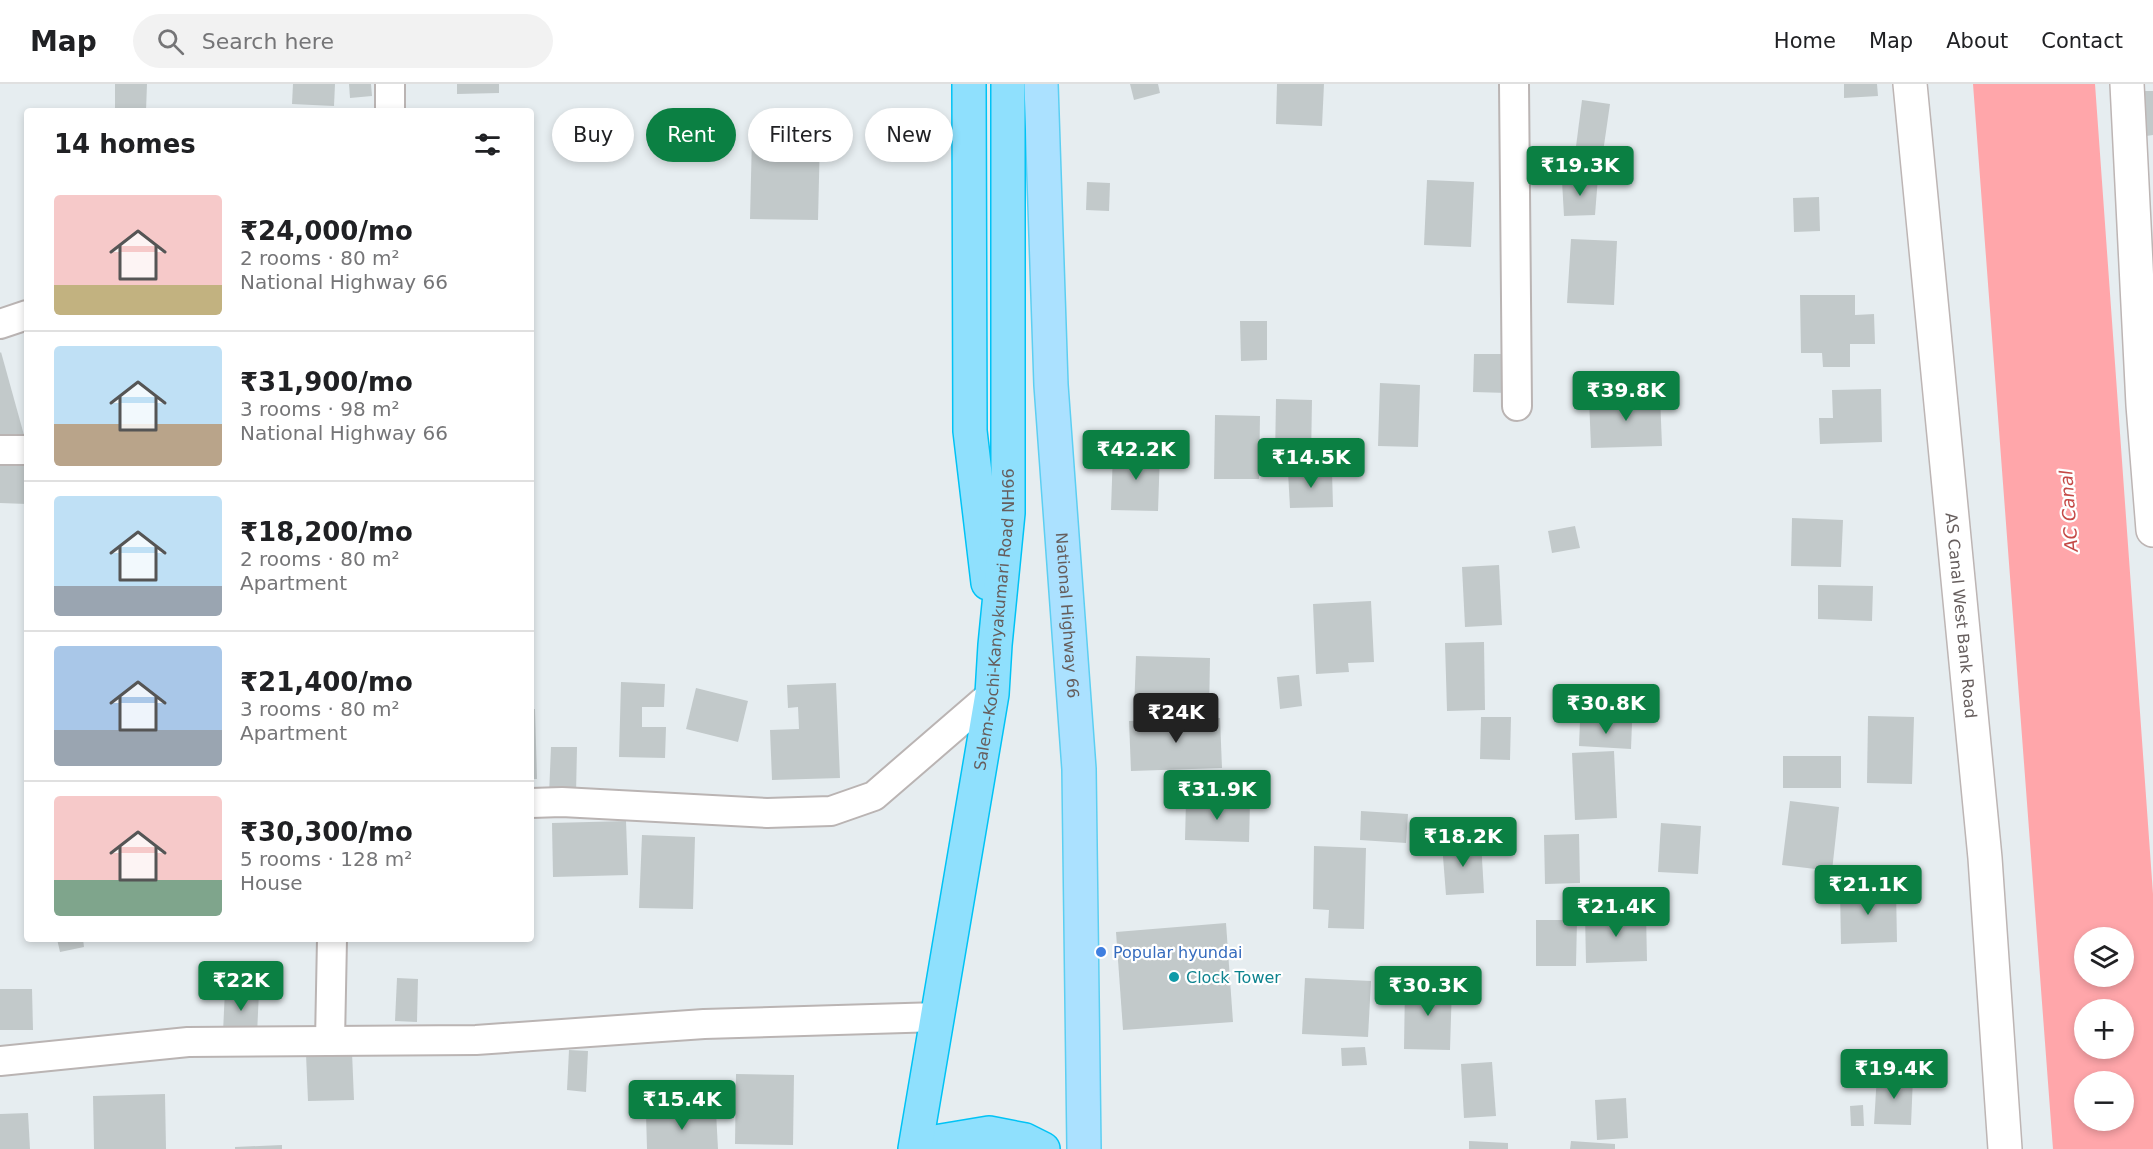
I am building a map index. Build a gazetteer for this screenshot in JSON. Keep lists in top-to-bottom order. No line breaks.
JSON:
{"streets":{"highway":["Salem-Kochi-Kanyakumari Road NH66"],"main road":["National Highway 66"],"street":["AS Canal West Bank Road"]},"water":["AC Canal"],"places":["Popular hyundai","Clock Tower"],"page":{"header":"Map","search":"Search here","nav":["Home","Map","About","Contact"],"chip":["Buy","Rent","Filters","New"],"heading":"14 homes","price":["₹19.3K","₹39.8K","₹42.2K","₹14.5K","₹30.8K","₹24K","₹31.9K","₹18.2K","₹21.1K","₹21.4K","₹22K","₹30.3K","₹19.4K","₹15.4K"],"list":[{"name":"₹24,000/mo","note":"2 rooms · 80 m² · National Highway 66"},{"name":"₹31,900/mo","note":"3 rooms · 98 m² · National Highway 66"},{"name":"₹18,200/mo","note":"2 rooms · 80 m² · Apartment"},{"name":"₹21,400/mo","note":"3 rooms · 80 m² · Apartment"},{"name":"₹30,300/mo","note":"5 rooms · 128 m² · House"}],"map_buttons":["+","−"]}}
